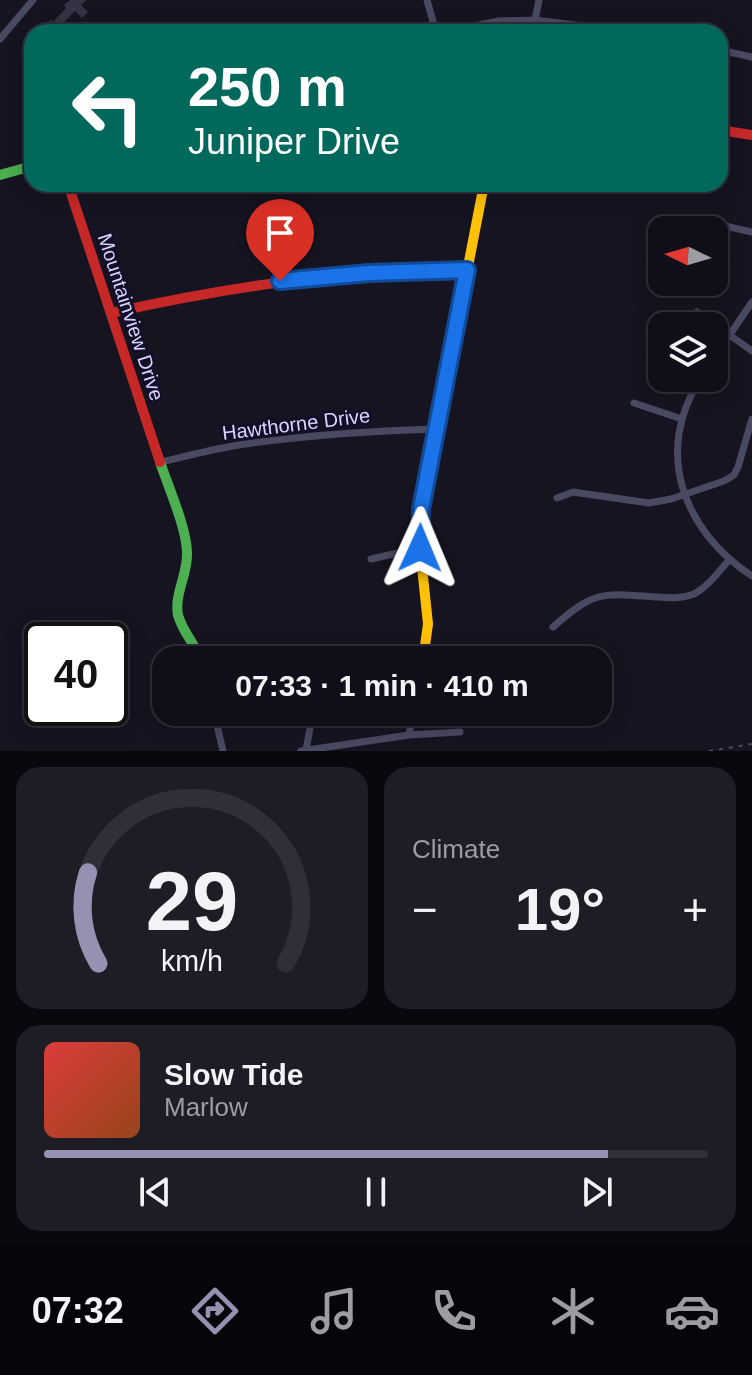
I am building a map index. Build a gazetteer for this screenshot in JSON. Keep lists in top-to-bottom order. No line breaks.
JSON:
{"streets":{"street":["Mountainview Drive","Hawthorne Drive"]},"crossings":[["Mountainview Drive","Hawthorne Drive"]],"north":"left","page":{"turn":["250 m","Juniper Drive"],"limit":"40","trip":"07:33 · 1 min · 410 m","tile":"Climate","heat":["−","19°","+"],"song":["Slow Tide","Marlow"],"tabs":"07:32","gauge":["29","km/h"]}}
